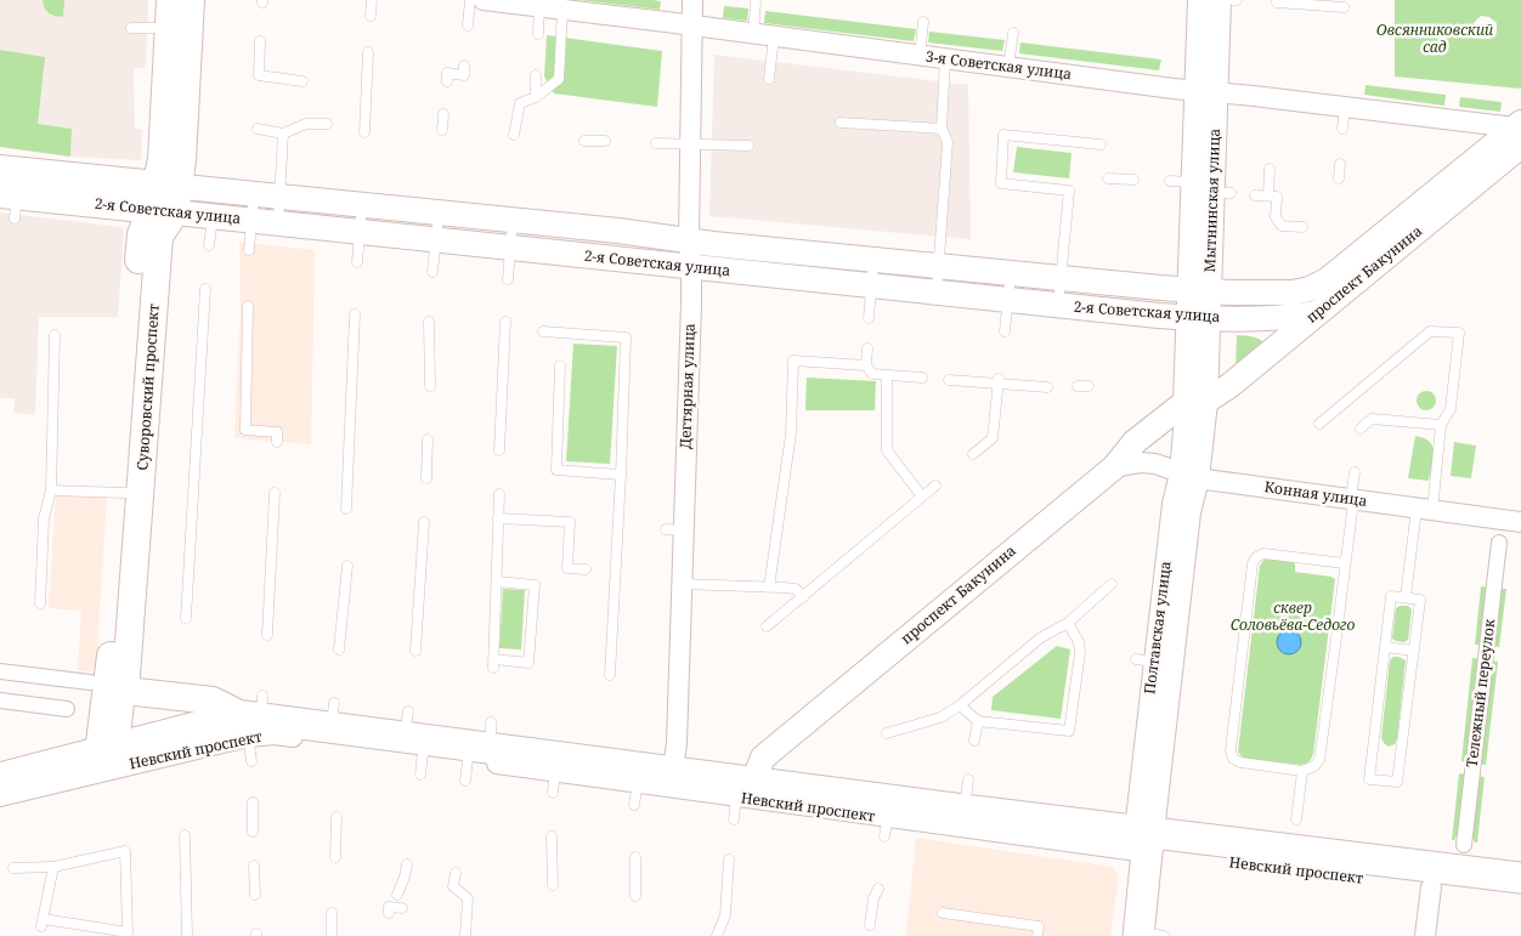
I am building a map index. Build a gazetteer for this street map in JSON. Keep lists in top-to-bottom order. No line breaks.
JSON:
{"streets":{"main road":["2-я Советская улица","Суворовский проспект","Полтавская улица","Невский проспект"],"street":["3-я Советская улица","Мытнинская улица","проспект Бакунина","Дегтярная улица","Конная улица","Тележный переулок"]},"crossings":[["3-я Советская улица","Мытнинская улица"],["3-я Советская улица","проспект Бакунина"],["3-я Советская улица","Дегтярная улица"],["Мытнинская улица","2-я Советская улица"],["Мытнинская улица","проспект Бакунина"],["Мытнинская улица","Полтавская улица"],["2-я Советская улица","проспект Бакунина"],["2-я Советская улица","Дегтярная улица"],["2-я Советская улица","Суворовский проспект"],["проспект Бакунина","Конная улица"],["проспект Бакунина","Полтавская улица"],["проспект Бакунина","Невский проспект"],["Дегтярная улица","Невский проспект"],["Суворовский проспект","Невский проспект"],["Конная улица","Полтавская улица"],["Полтавская улица","Невский проспект"]],"parks":["Овсянниковский сад","сквер Соловьёва-Седого"]}
